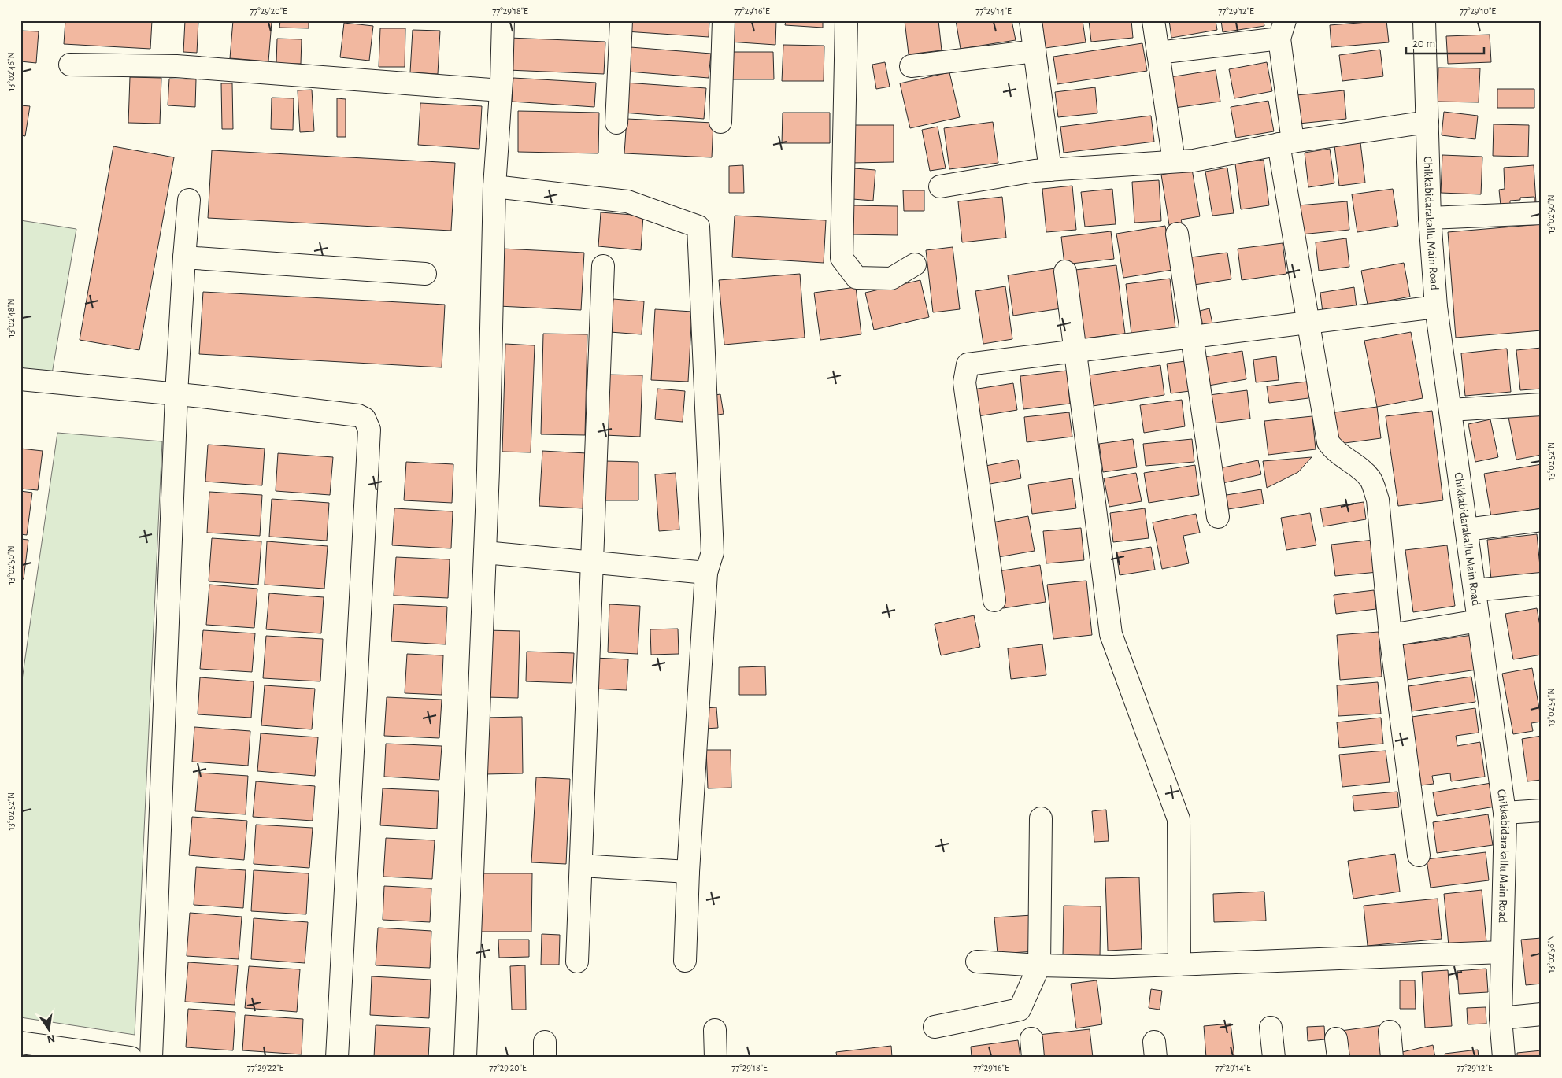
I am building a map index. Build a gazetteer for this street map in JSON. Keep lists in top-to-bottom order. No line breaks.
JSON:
{"streets":{"street":["Chikkabidarakallu Main Road"]},"scale_bar":"20 m","north":"bottom","coordinates":["77°29'20\"E","77°29'18\"E","77°29'16\"E","77°29'14\"E","77°29'12\"E","77°29'10\"E","13°02'46\"N","13°02'50\"N","13°02'48\"N","13°02'52\"N","13°02'54\"N","13°02'56\"N","77°29'22\"E"]}
